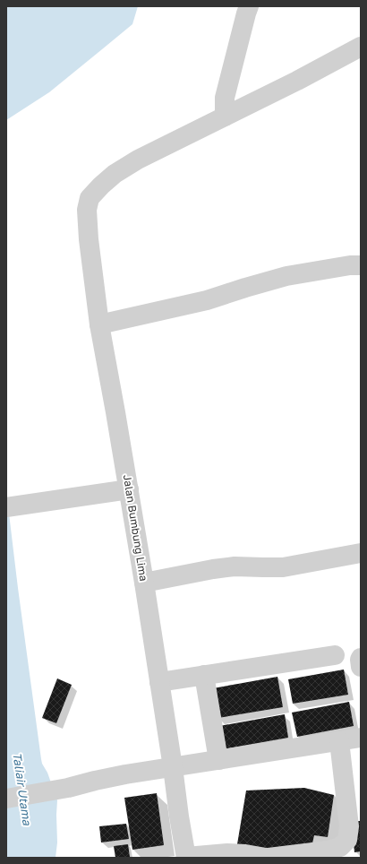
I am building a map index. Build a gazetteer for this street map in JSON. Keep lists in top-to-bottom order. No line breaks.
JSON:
{"streets":{"street":["Jalan Bumbung Lima"]},"water":["Taliair Utama"]}
